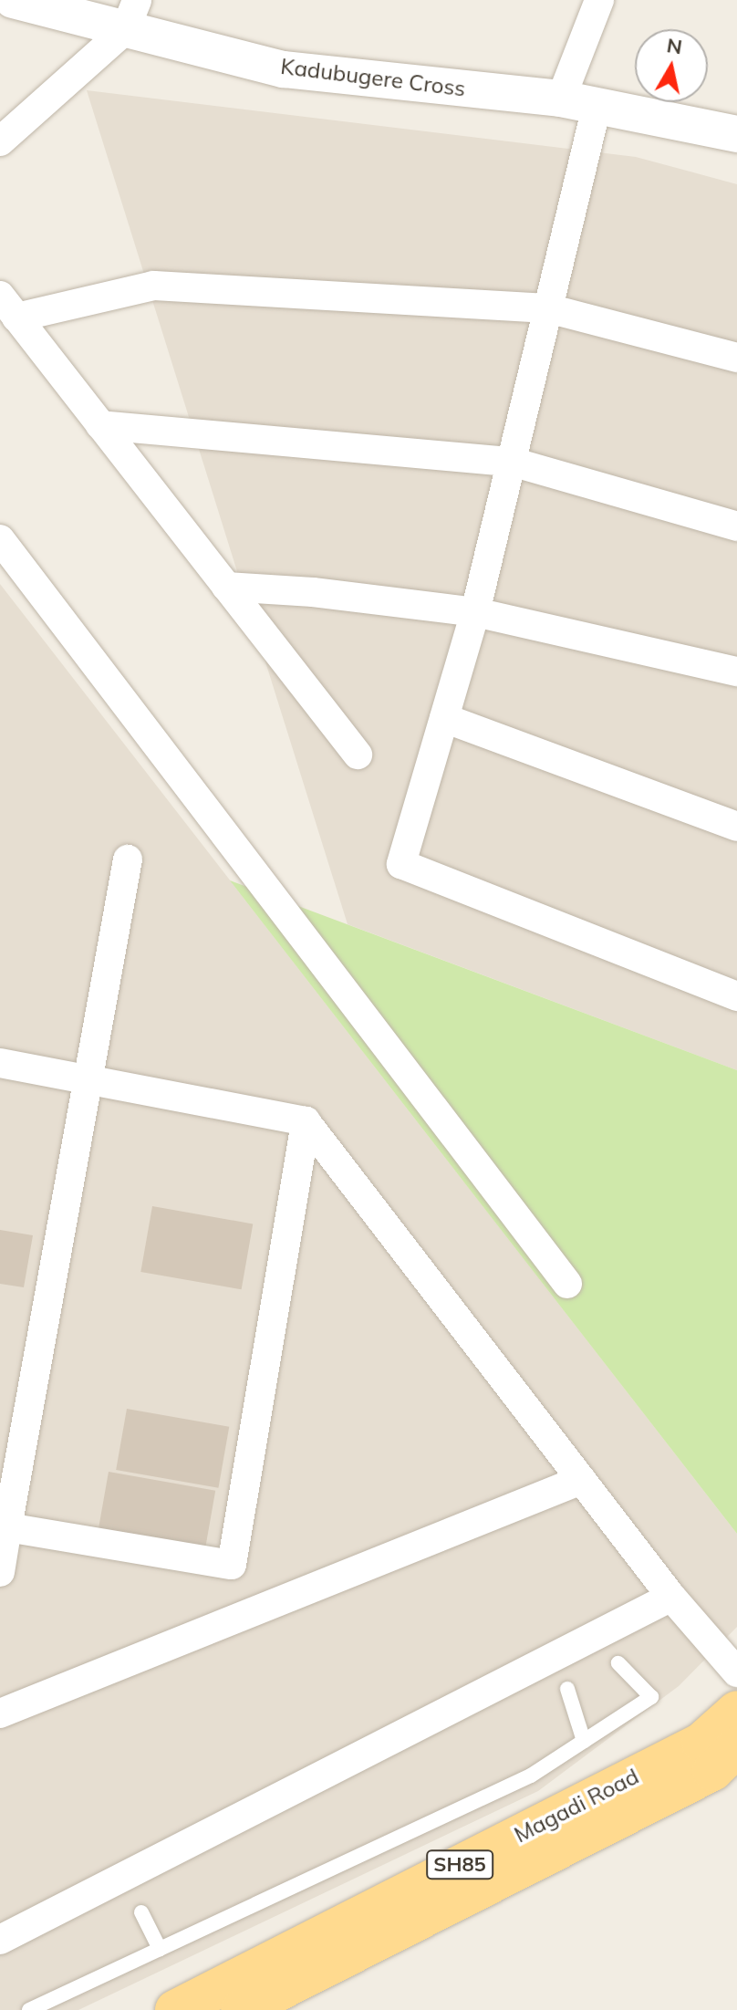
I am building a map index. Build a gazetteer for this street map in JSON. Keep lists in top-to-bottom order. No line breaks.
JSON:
{"streets":{"main road":["Magadi Road","SH85"],"street":["Kadubugere Cross"]},"north":"top"}
